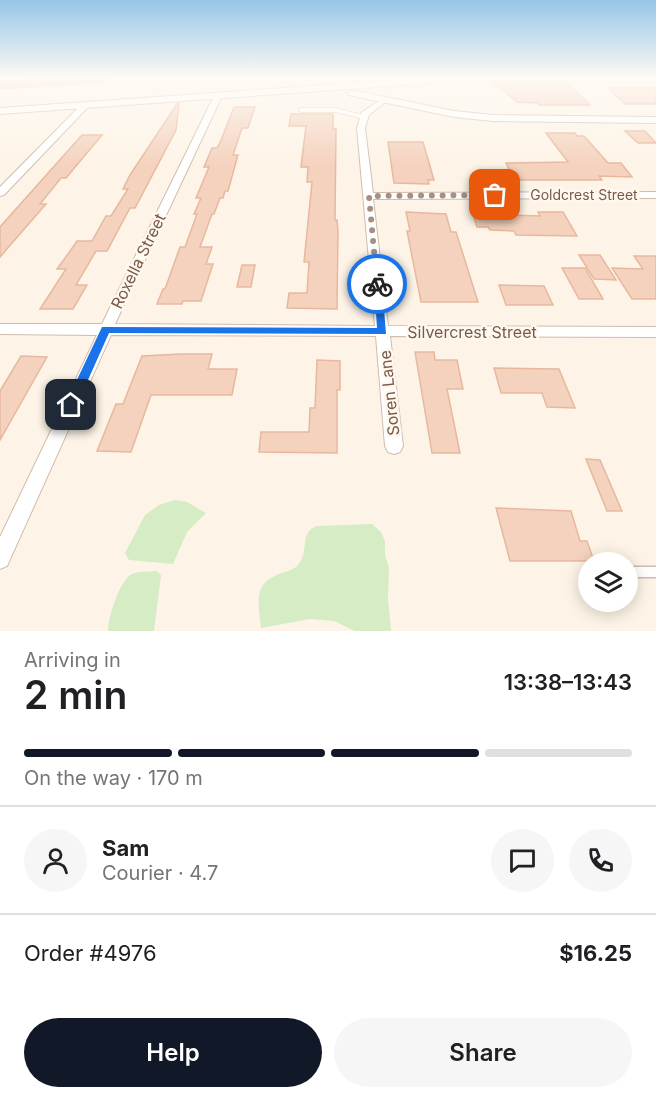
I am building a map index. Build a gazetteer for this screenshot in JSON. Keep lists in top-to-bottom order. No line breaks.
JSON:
{"streets":{"street":["Goldcrest Street","Roxella Street","Silvercrest Street","Soren Lane"]},"crossings":[["Goldcrest Street","Soren Lane"],["Roxella Street","Silvercrest Street"],["Silvercrest Street","Soren Lane"]],"page":{"heading":["2 min","Arriving in","13:38–13:43"],"panel":["Sam","Courier · 4.7","Order #4976","$16.25"],"bar":"On the way · 170 m","buttons":["Help","Share"]}}
